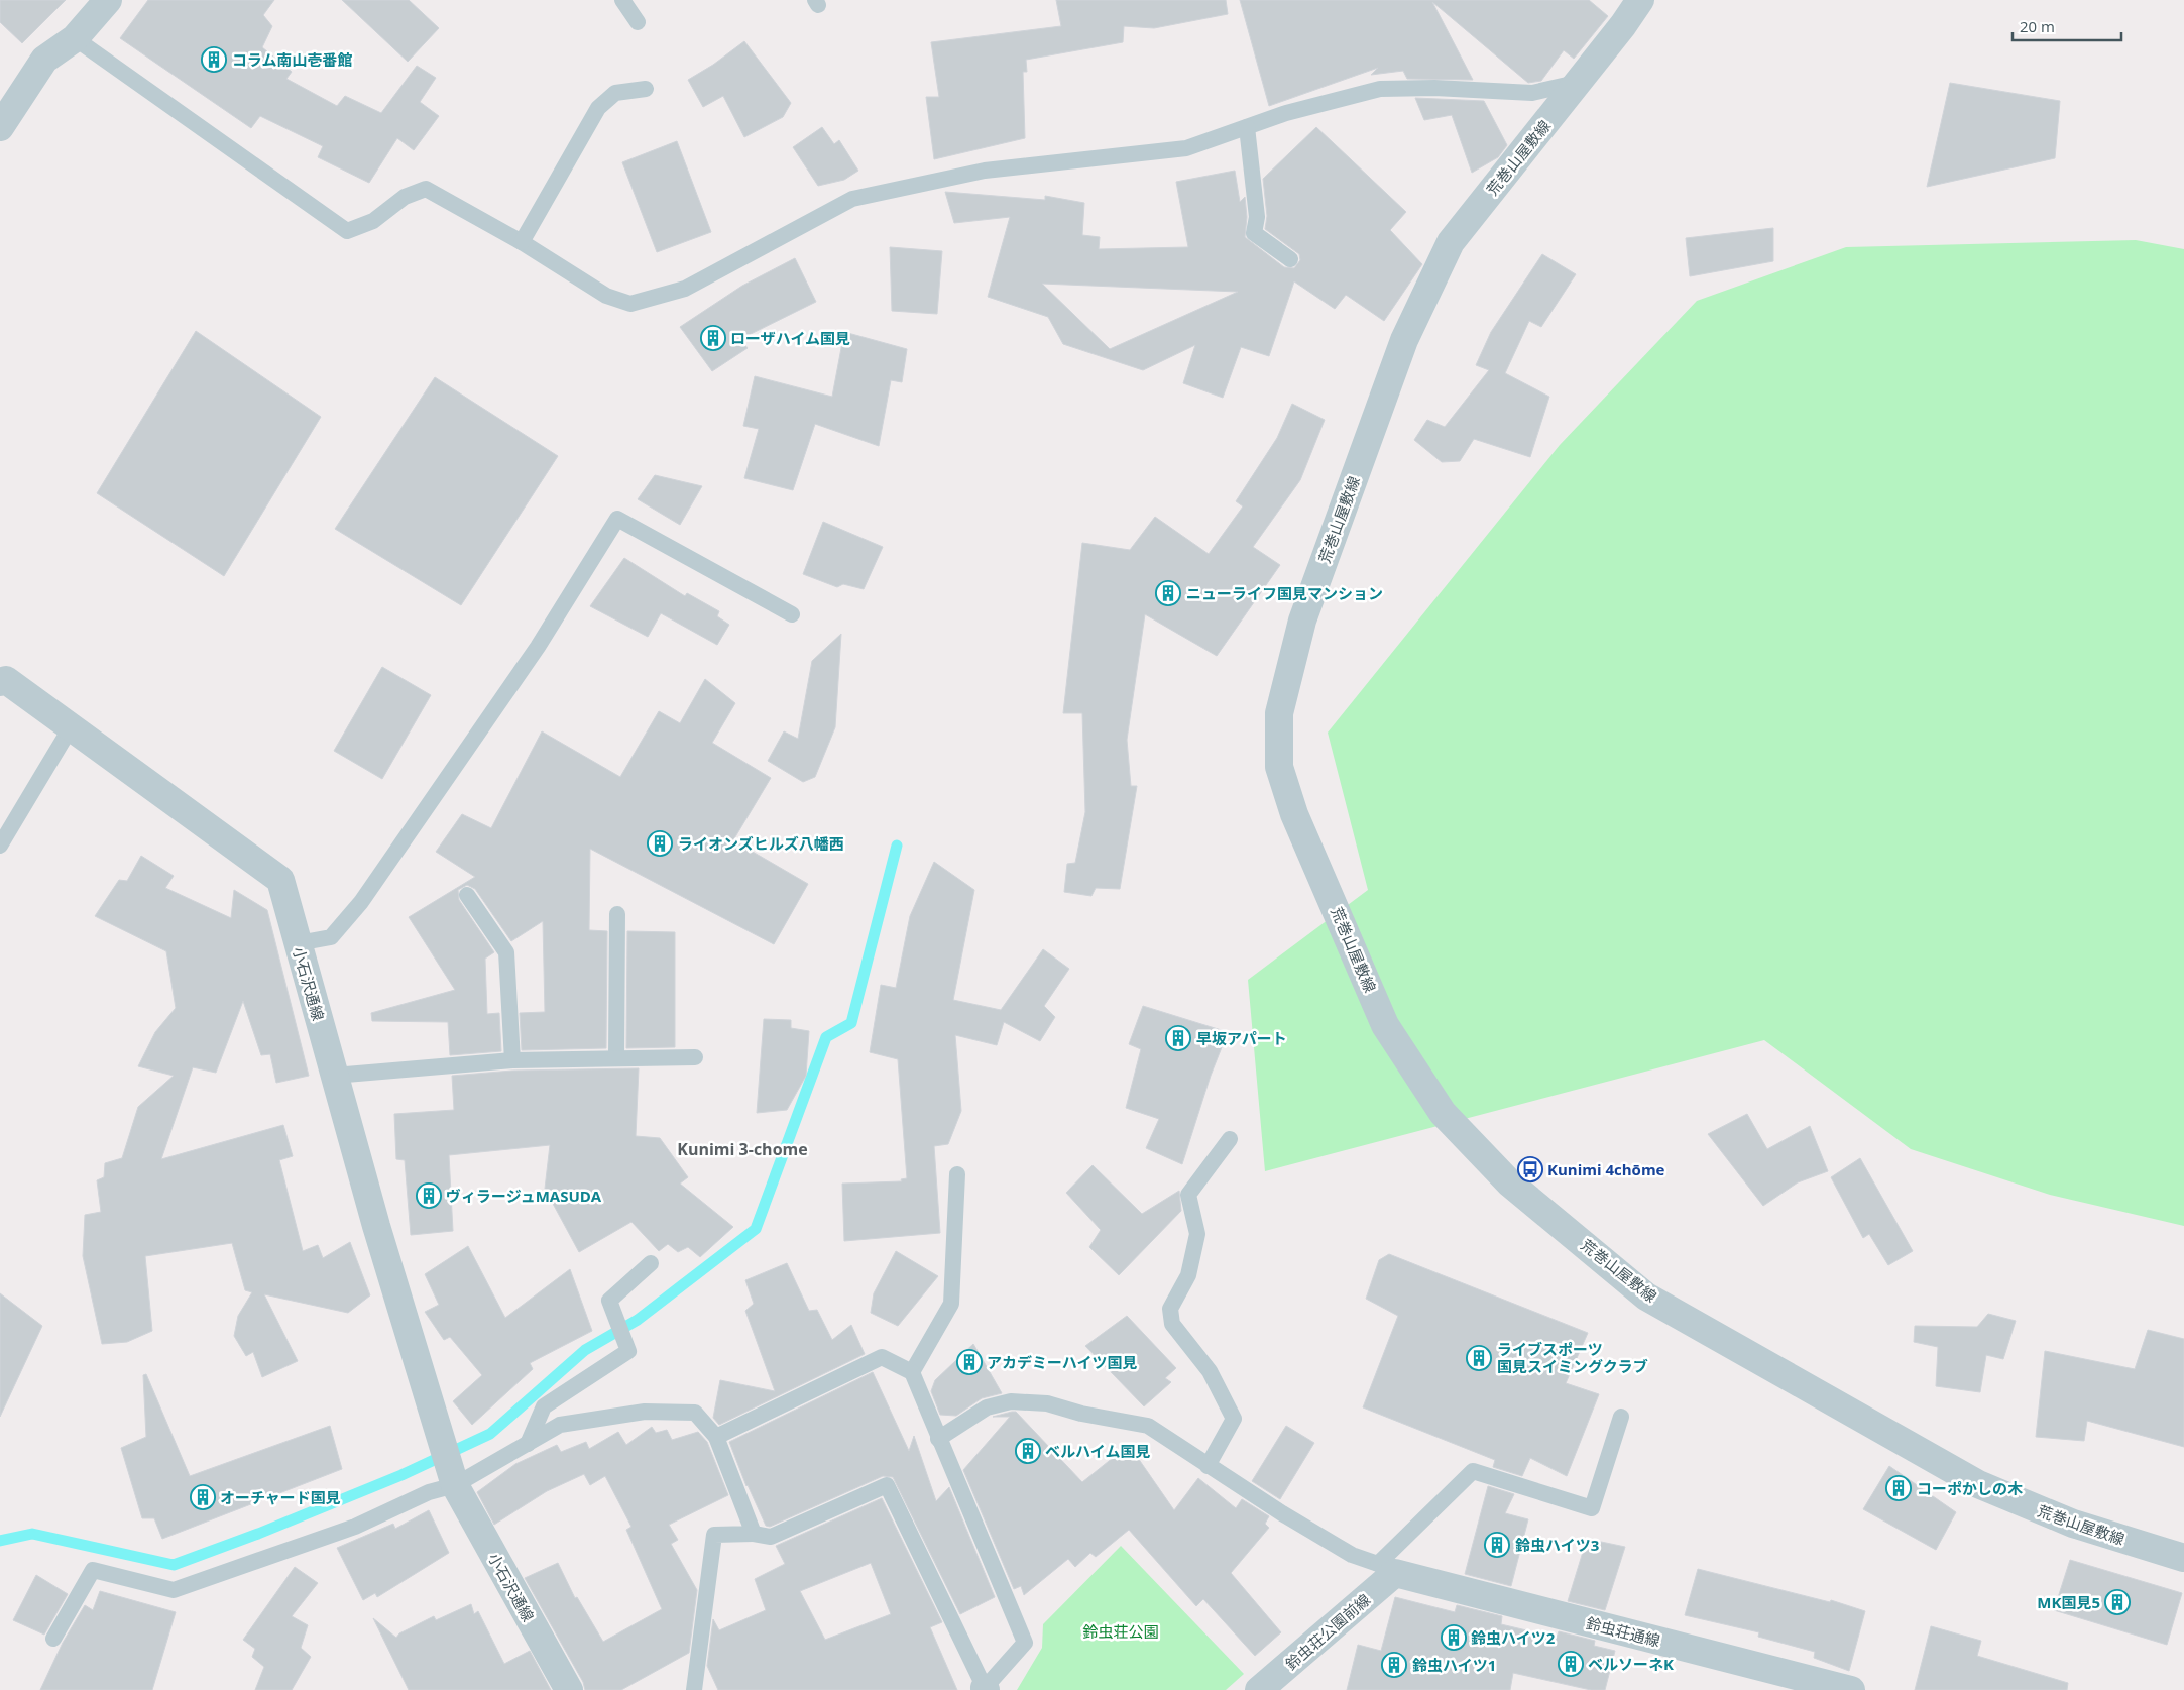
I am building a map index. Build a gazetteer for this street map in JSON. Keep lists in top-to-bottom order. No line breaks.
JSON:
{"streets":{"street":["荒巻山屋敷線","小石沢通線","鈴虫荘公園前線","鈴虫荘通線"]},"crossings":[["鈴虫荘公園前線","鈴虫荘通線"]],"districts":["Kunimi 3-chome"],"parks":["鈴虫荘公園"],"places":{"building":["コラム南山壱番館","ローザハイム国見","ニューライフ国見マンション","ライオンズヒルズ八幡西","早坂アパート","ヴィラージュMASUDA","ライブスポーツ 国見スイミングクラブ","アカデミーハイツ国見","ベルハイム国見","コーポかしの木","オーチャード国見","鈴虫ハイツ3","MK国見5","鈴虫ハイツ2","ベルソーネK","鈴虫ハイツ1"],"bus stop":["Kunimi 4chōme"]},"scale_bar":"20 m"}
